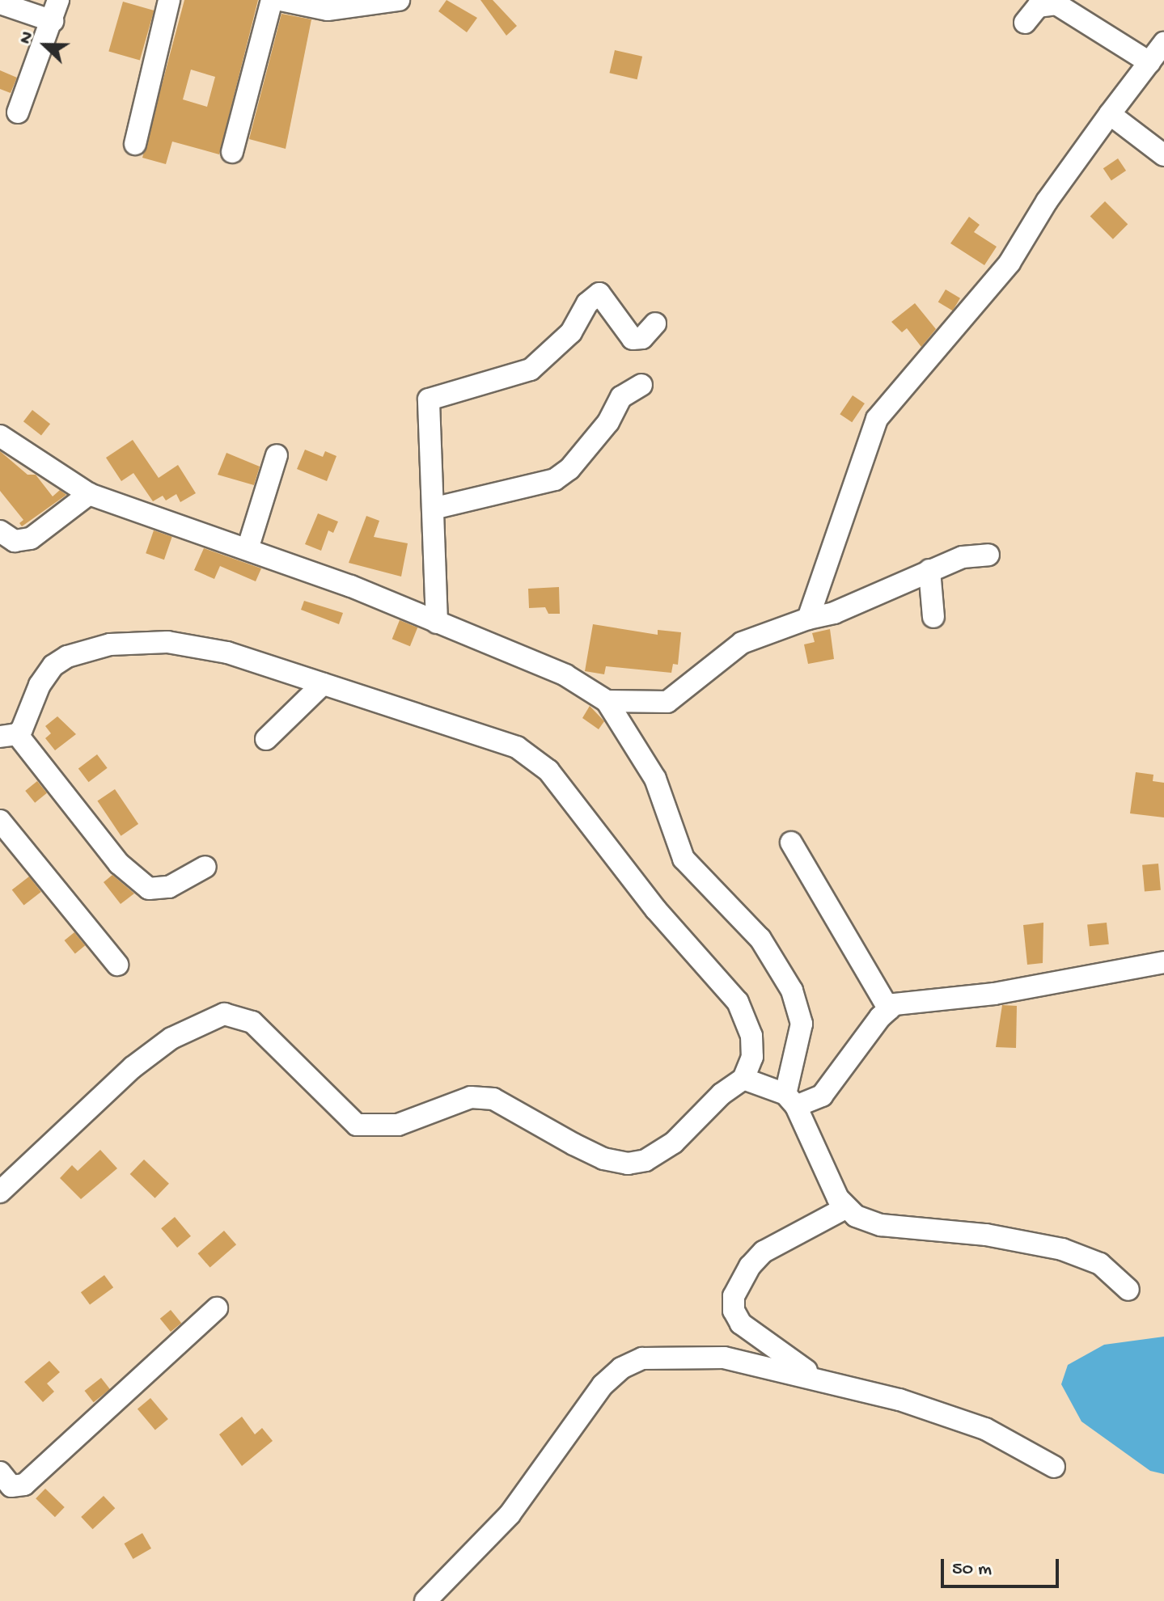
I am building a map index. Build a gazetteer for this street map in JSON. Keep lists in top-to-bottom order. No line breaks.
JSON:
{"scale_bar":"50 m","north":"left"}
